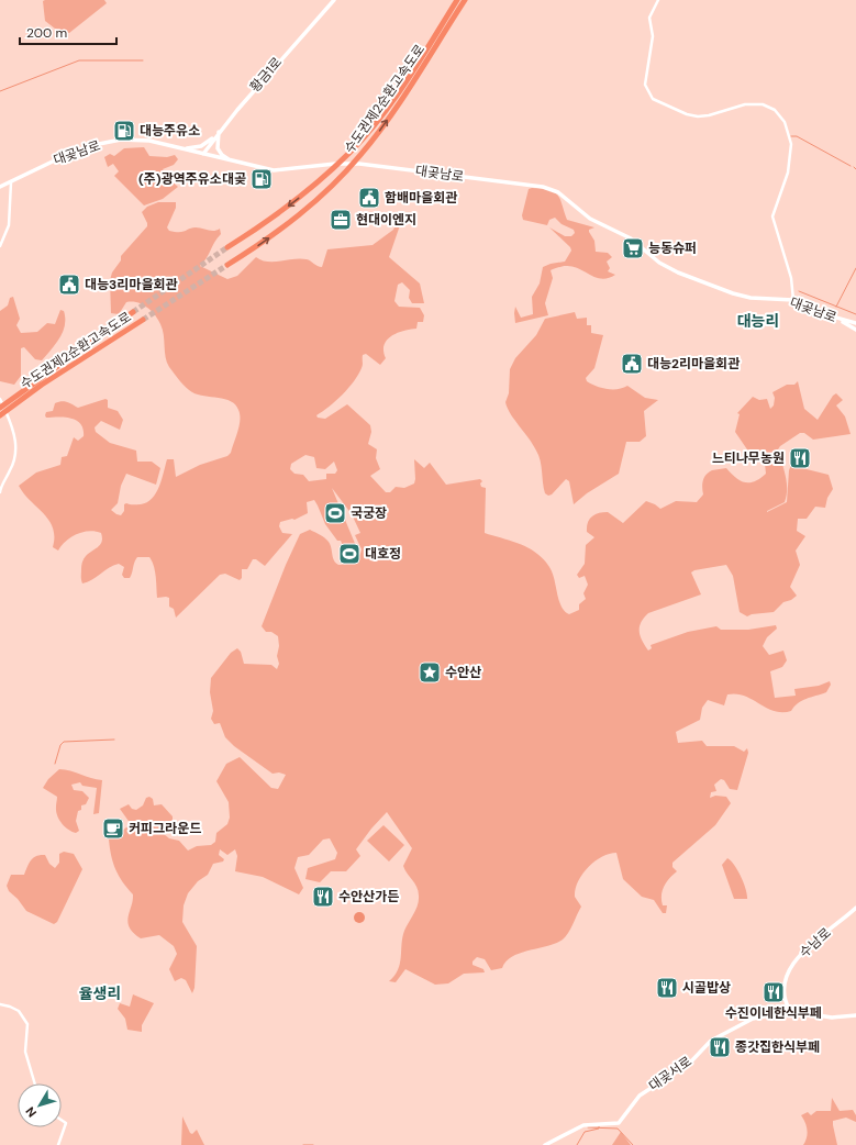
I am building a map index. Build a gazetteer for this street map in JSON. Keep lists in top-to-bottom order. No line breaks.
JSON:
{"streets":{"highway":["수도권제2순환고속도로"],"street":["황금1로","대곶남로","수남로","대곶서로"]},"crossings":[["황금1로","대곶남로"],["수남로","대곶서로"]],"districts":["대능리","율생리"],"places":{"fuel station":["대능주유소","(주)광역주유소대곶"],"public building":["함배마을회관","대능3리마을회관","대능2리마을회관"],"office":["현대이엔지"],"supermarket":["능동슈퍼"],"restaurant":["느티나무농원","수안산가든","시골밥상","수진이네한식부페","종갓집한식부페"],"sports":["국궁장","대호정"],"place":["수안산"],"cafe":["커피그라운드"]},"scale_bar":"200 m","north":"bottom left"}
